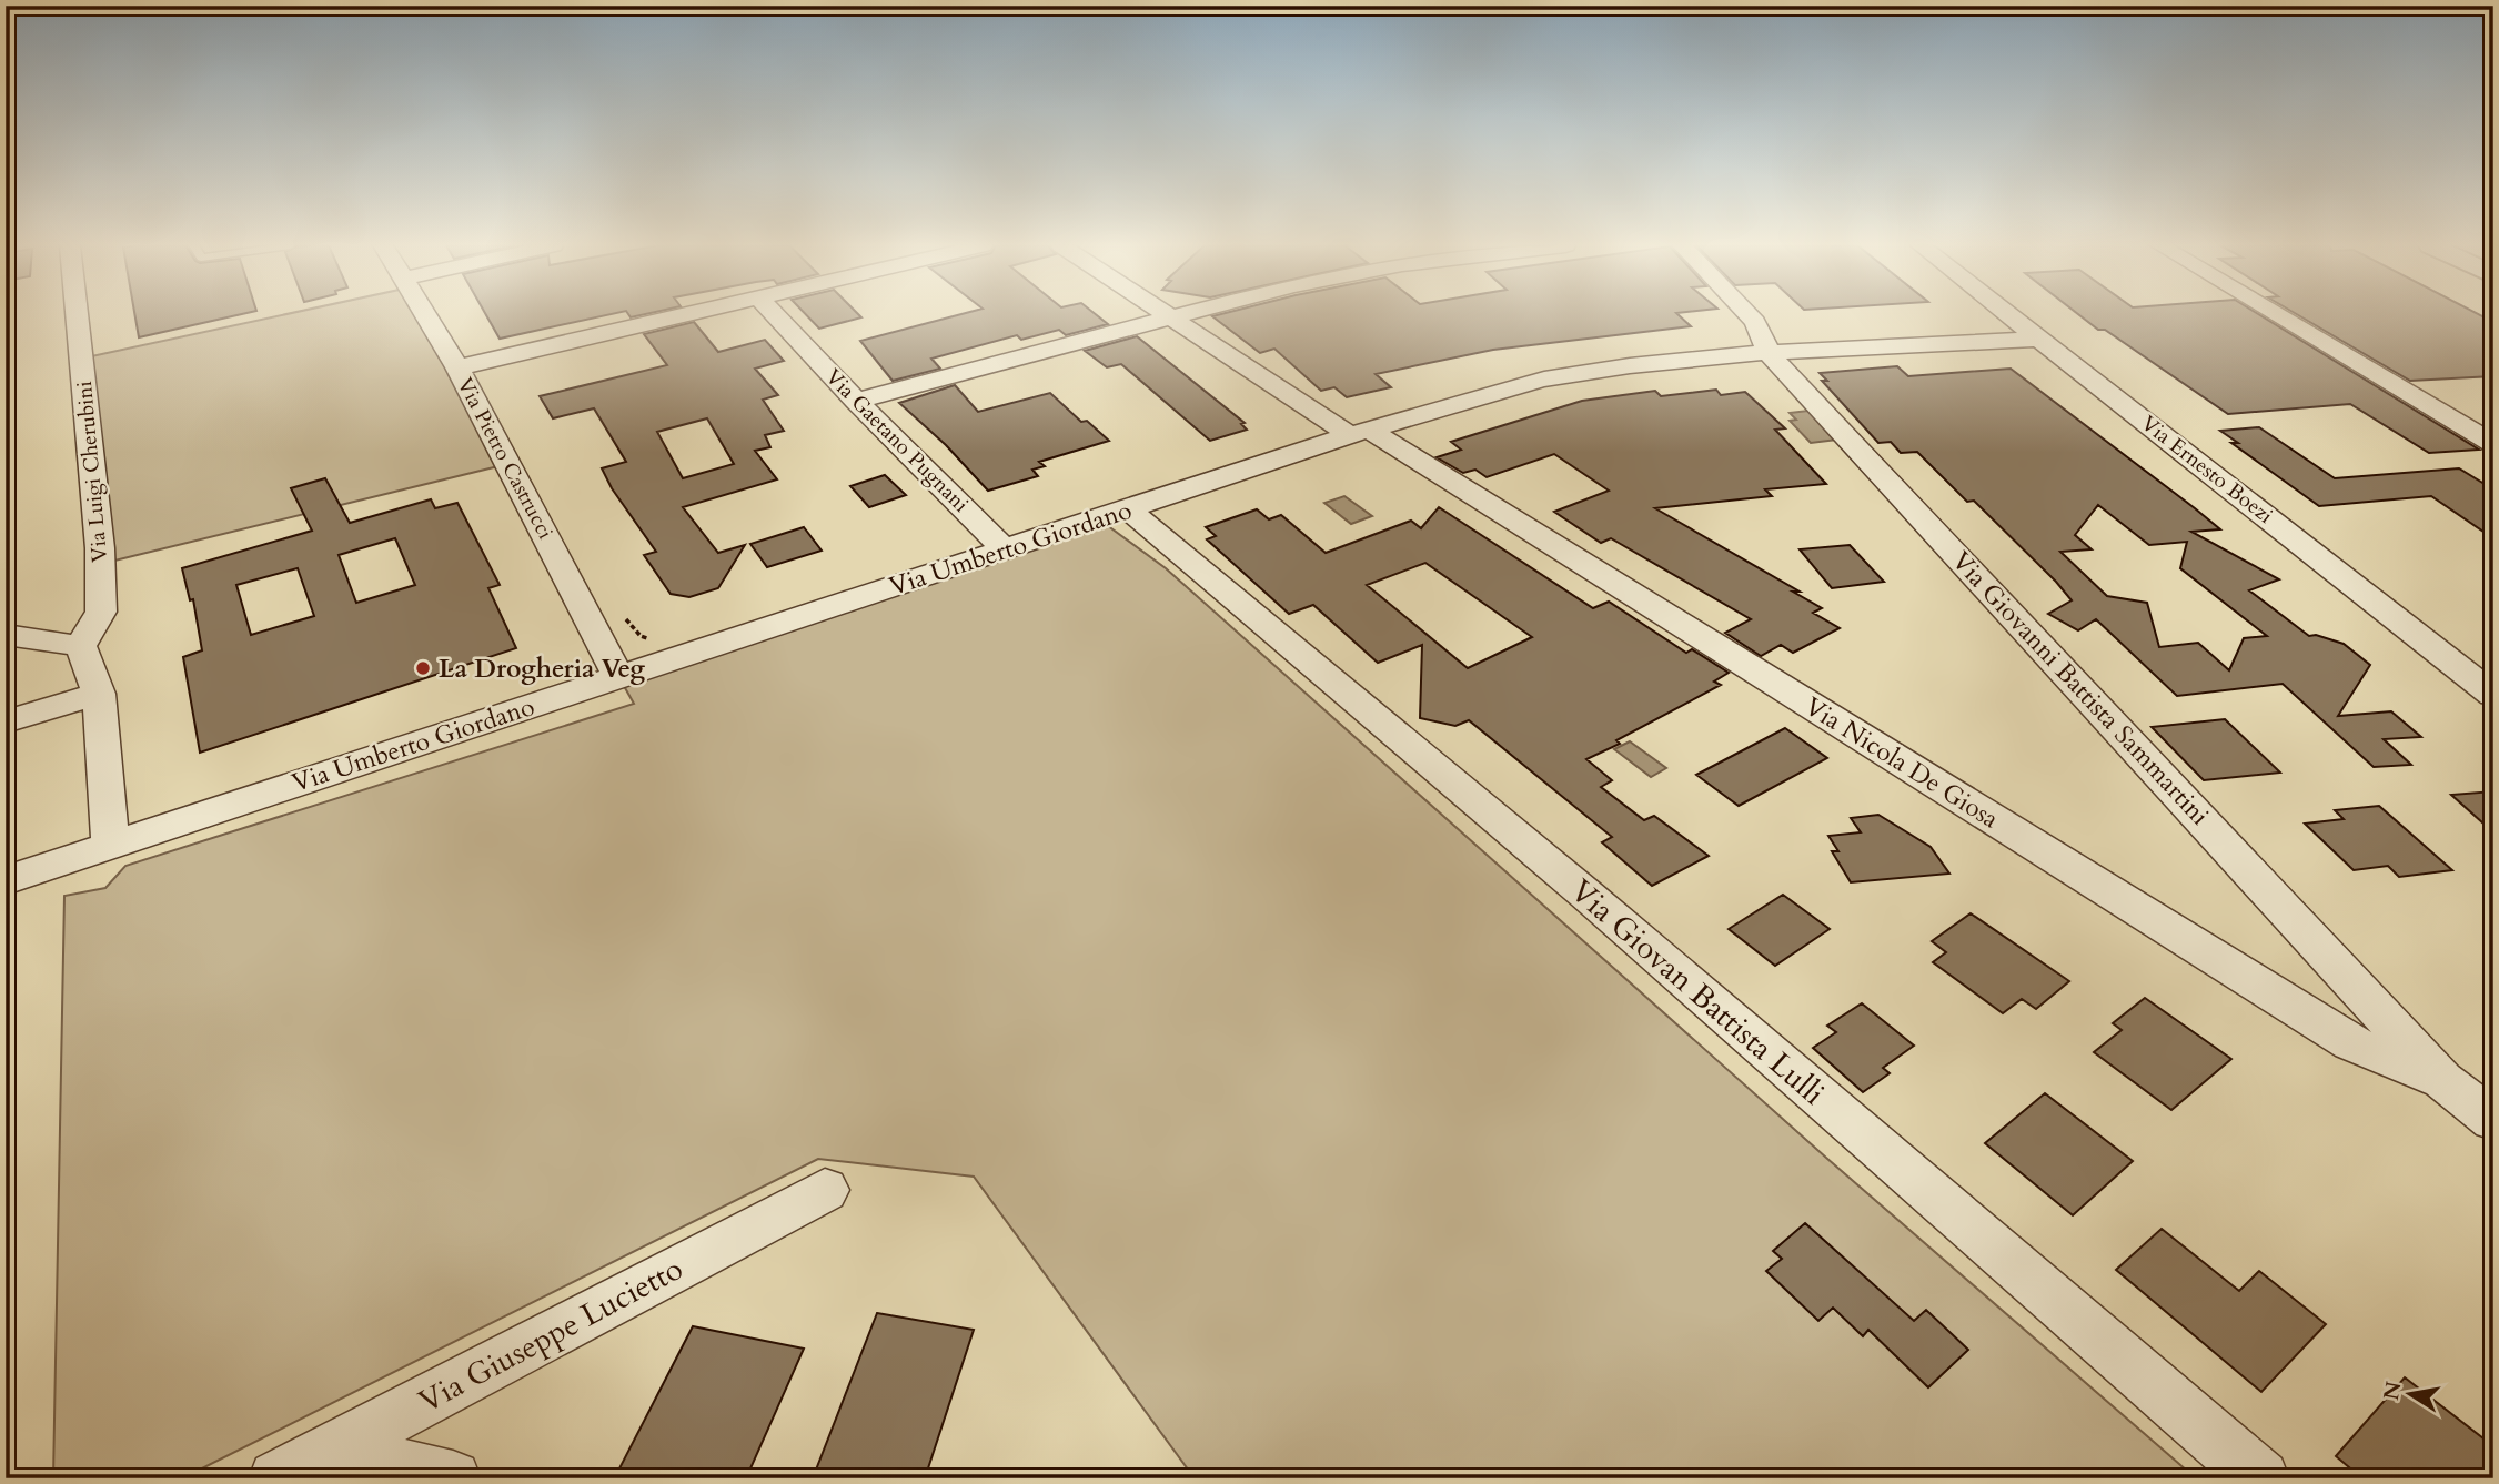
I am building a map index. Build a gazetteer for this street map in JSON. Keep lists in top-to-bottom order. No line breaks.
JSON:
{"streets":{"street":["Via Gaetano Pugnani","Via Pietro Castrucci","Via Ernesto Boezi","Via Luigi Cherubini","Via Umberto Giordano","Via Giovanni Battista Sammartini","Via Nicola De Giosa","Via Giovan Battista Lulli","Via Giuseppe Lucietto"]},"crossings":[["Via Gaetano Pugnani","Via Umberto Giordano"],["Via Pietro Castrucci","Via Umberto Giordano"],["Via Ernesto Boezi","Via Umberto Giordano"],["Via Umberto Giordano","Via Giovanni Battista Sammartini"],["Via Umberto Giordano","Via Nicola De Giosa"],["Via Umberto Giordano","Via Giovan Battista Lulli"],["Via Giovanni Battista Sammartini","Via Nicola De Giosa"]],"places":["La Drogheria Veg"],"north":"left"}
